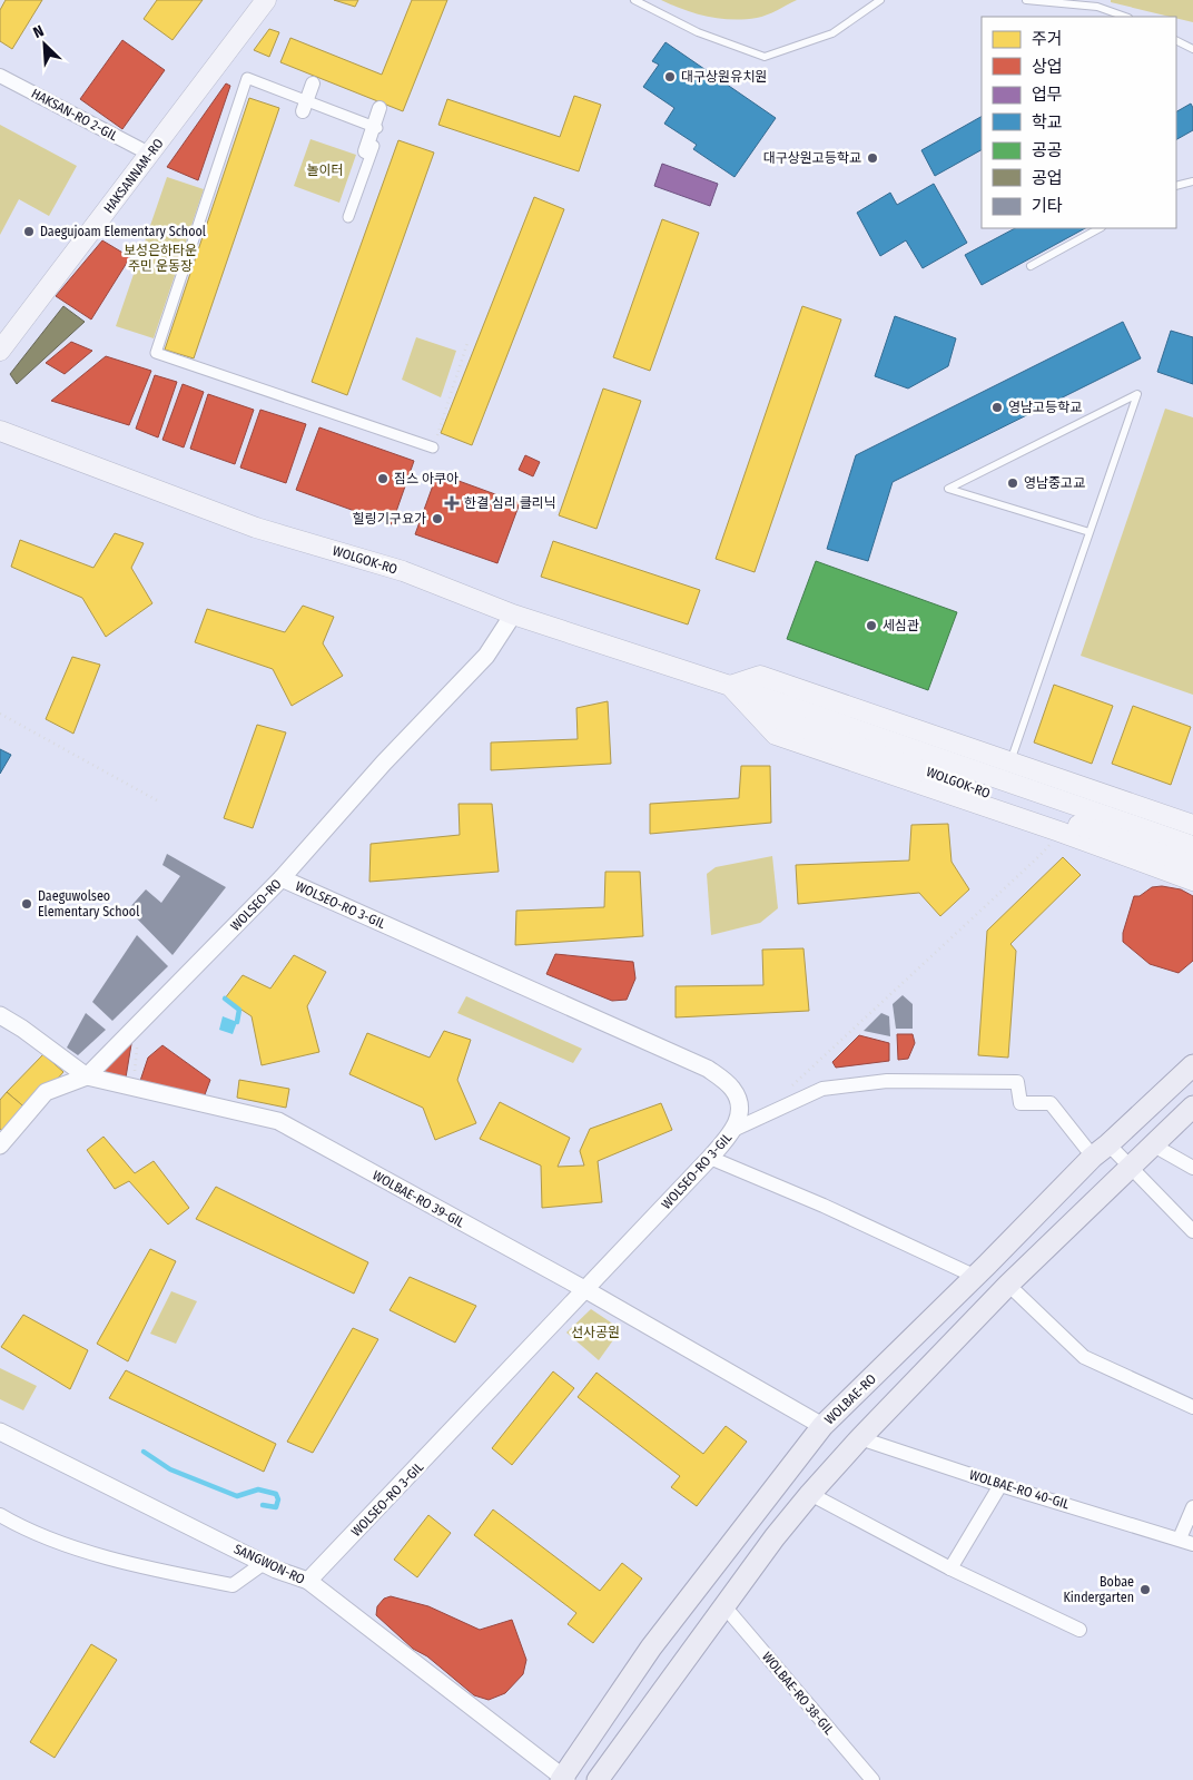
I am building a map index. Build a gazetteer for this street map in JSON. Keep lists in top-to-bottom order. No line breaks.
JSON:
{"streets":{"main road":["HAKSANNAM-RO","WOLGOK-RO","WOLBAE-RO"],"street":["HAKSAN-RO 2-GIL","WOLSEO-RO","WOLSEO-RO 3-GIL","WOLBAE-RO 39-GIL","WOLBAE-RO 40-GIL","SANGWON-RO","WOLBAE-RO 38-GIL"]},"crossings":[["HAKSAN-RO 2-GIL","HAKSANNAM-RO"],["WOLGOK-RO","WOLSEO-RO"],["WOLSEO-RO","WOLSEO-RO 3-GIL"],["WOLSEO-RO","WOLBAE-RO 39-GIL"],["WOLSEO-RO 3-GIL","WOLBAE-RO 39-GIL"],["WOLSEO-RO 3-GIL","SANGWON-RO"],["WOLBAE-RO 39-GIL","WOLBAE-RO"],["WOLBAE-RO","SANGWON-RO"]],"parks":["놀이터","보성은하타운 주민 운동장","선사공원"],"places":{"other":["대구상원유치원","대구상원고등학교","Daegujoam Elementary School","영남고등학교","짐스 아쿠아","영남중고교","힐링기구요가","세심관","Daeguwolseo Elementary School","Bobae Kindergarten"],"health":["한결 심리 클리닉"]},"legend":["주거","상업","업무","학교","공공","공업","기타"],"north":"top left"}
